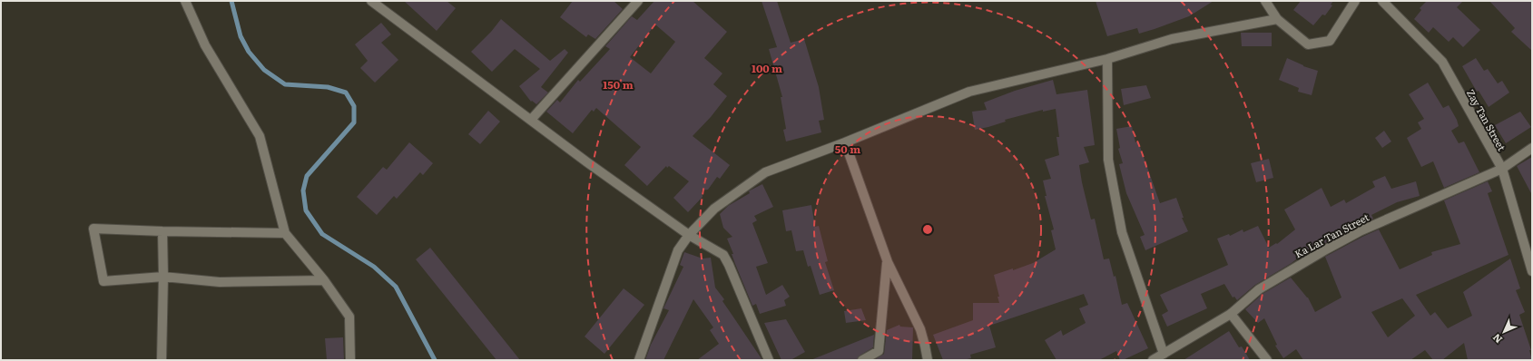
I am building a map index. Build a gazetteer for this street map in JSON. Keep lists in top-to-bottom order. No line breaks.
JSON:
{"streets":{"street":["Zay Tan Street","Ka Lar Tan Street"]},"crossings":[["Zay Tan Street","Ka Lar Tan Street"]],"north":"bottom left","rings":["100 m","150 m","50 m"]}
